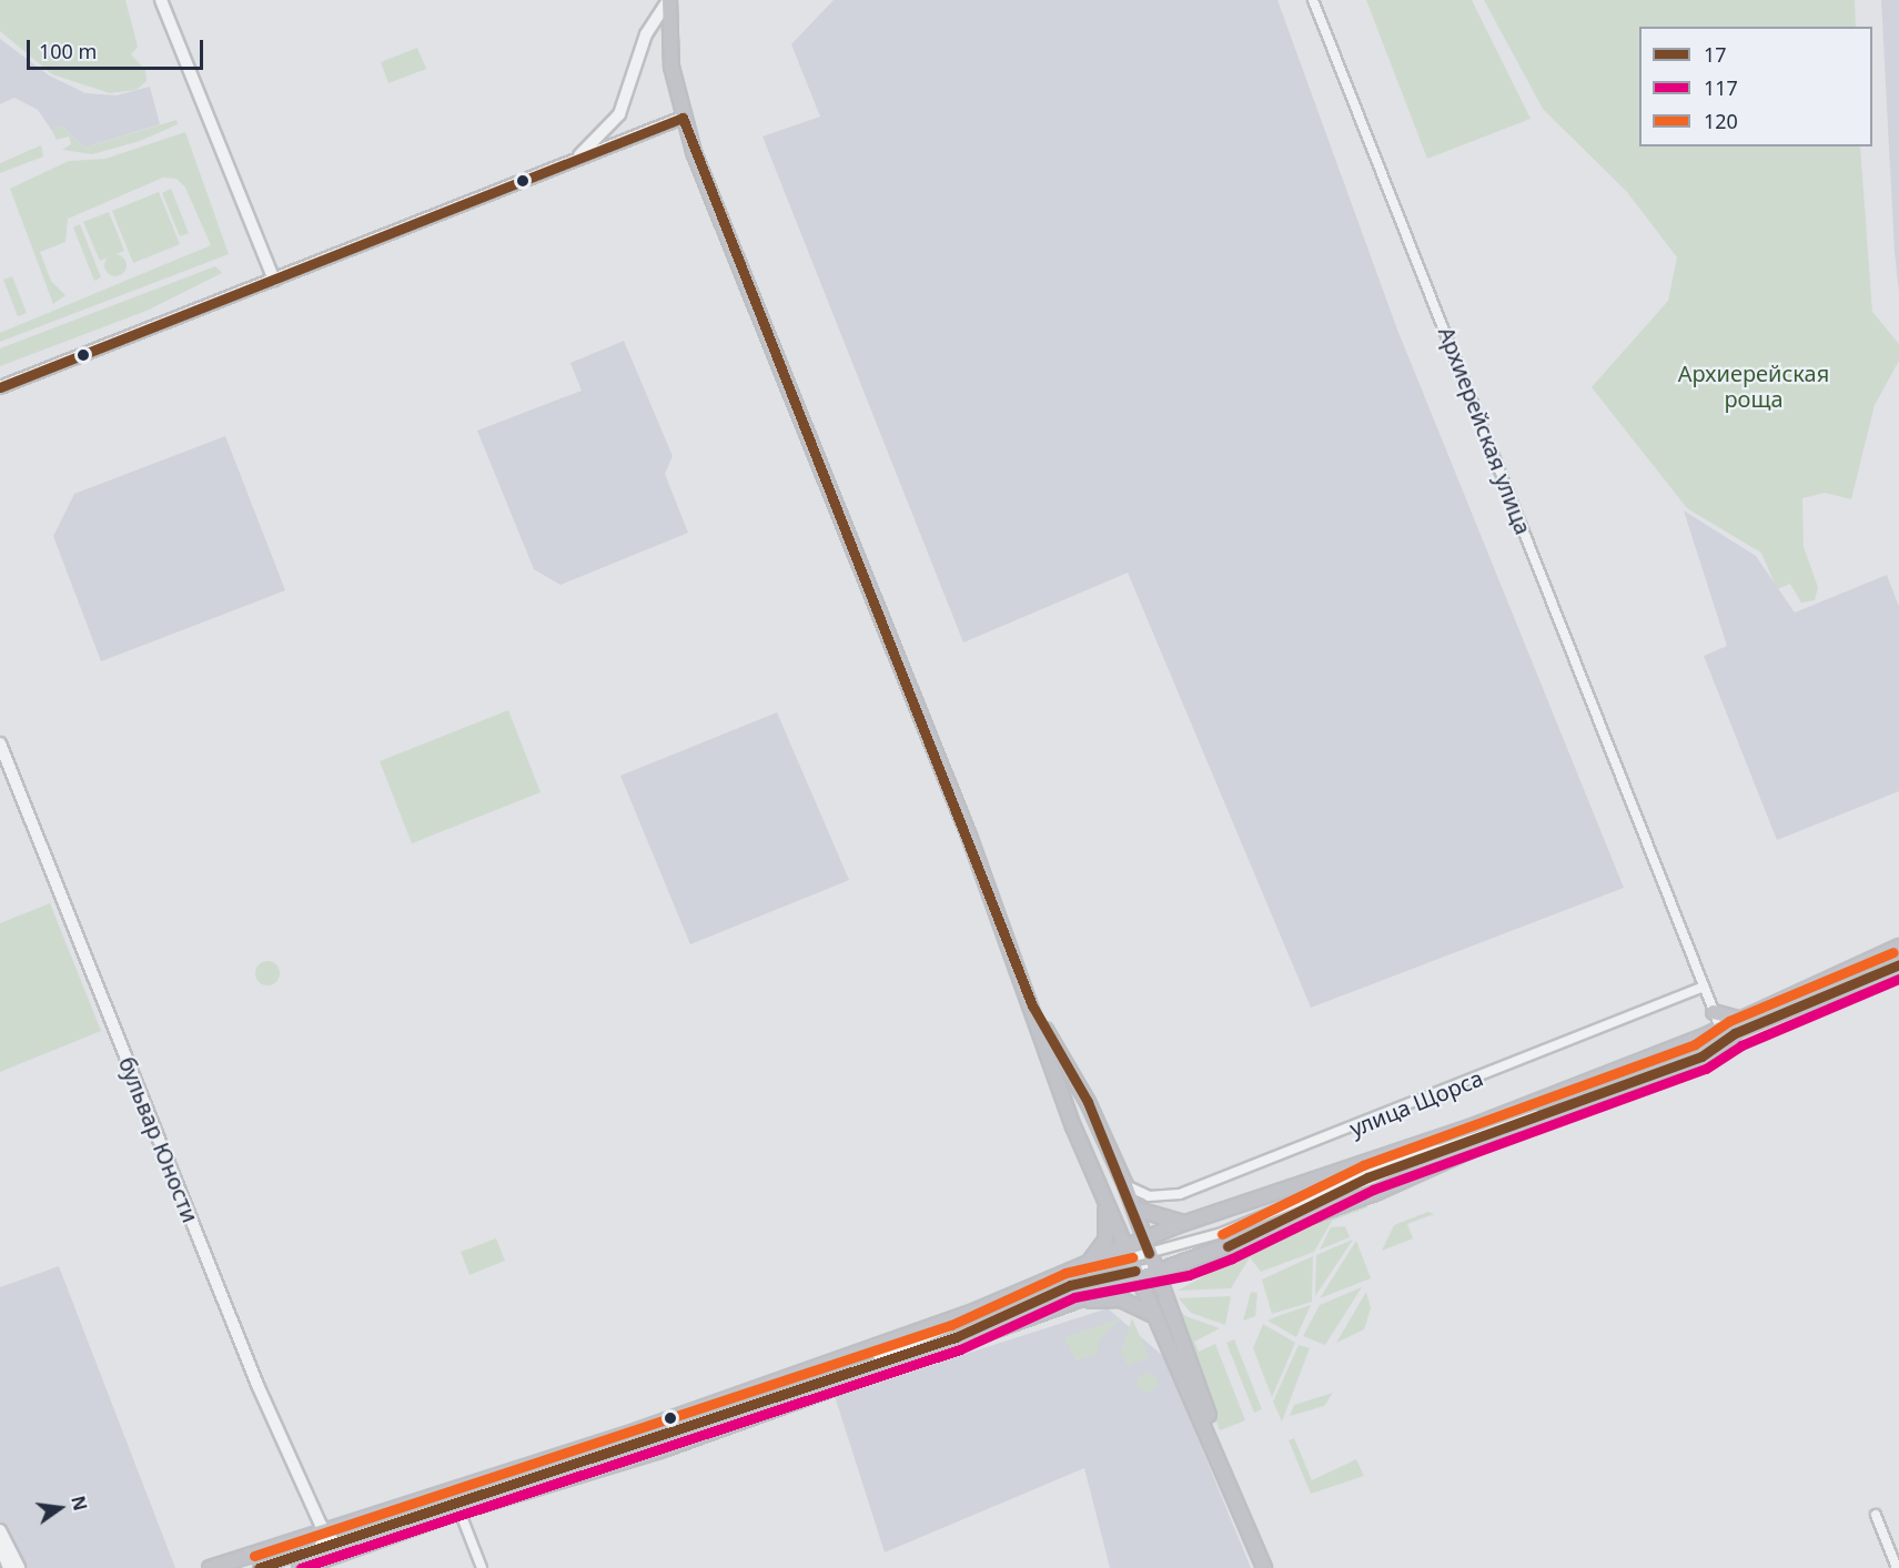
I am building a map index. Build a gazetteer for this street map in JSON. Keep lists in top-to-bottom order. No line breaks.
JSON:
{"streets":{"main road":["улица Щорса"],"street":["Архиерейская улица","бульвар Юности"]},"crossings":[["Архиерейская улица","улица Щорса"],["улица Щорса","бульвар Юности"]],"parks":["Архиерейская роща"],"lines":["transit line 17","transit line 120","transit line 117"],"legend":["17","117","120"],"scale_bar":"100 m","north":"right"}
